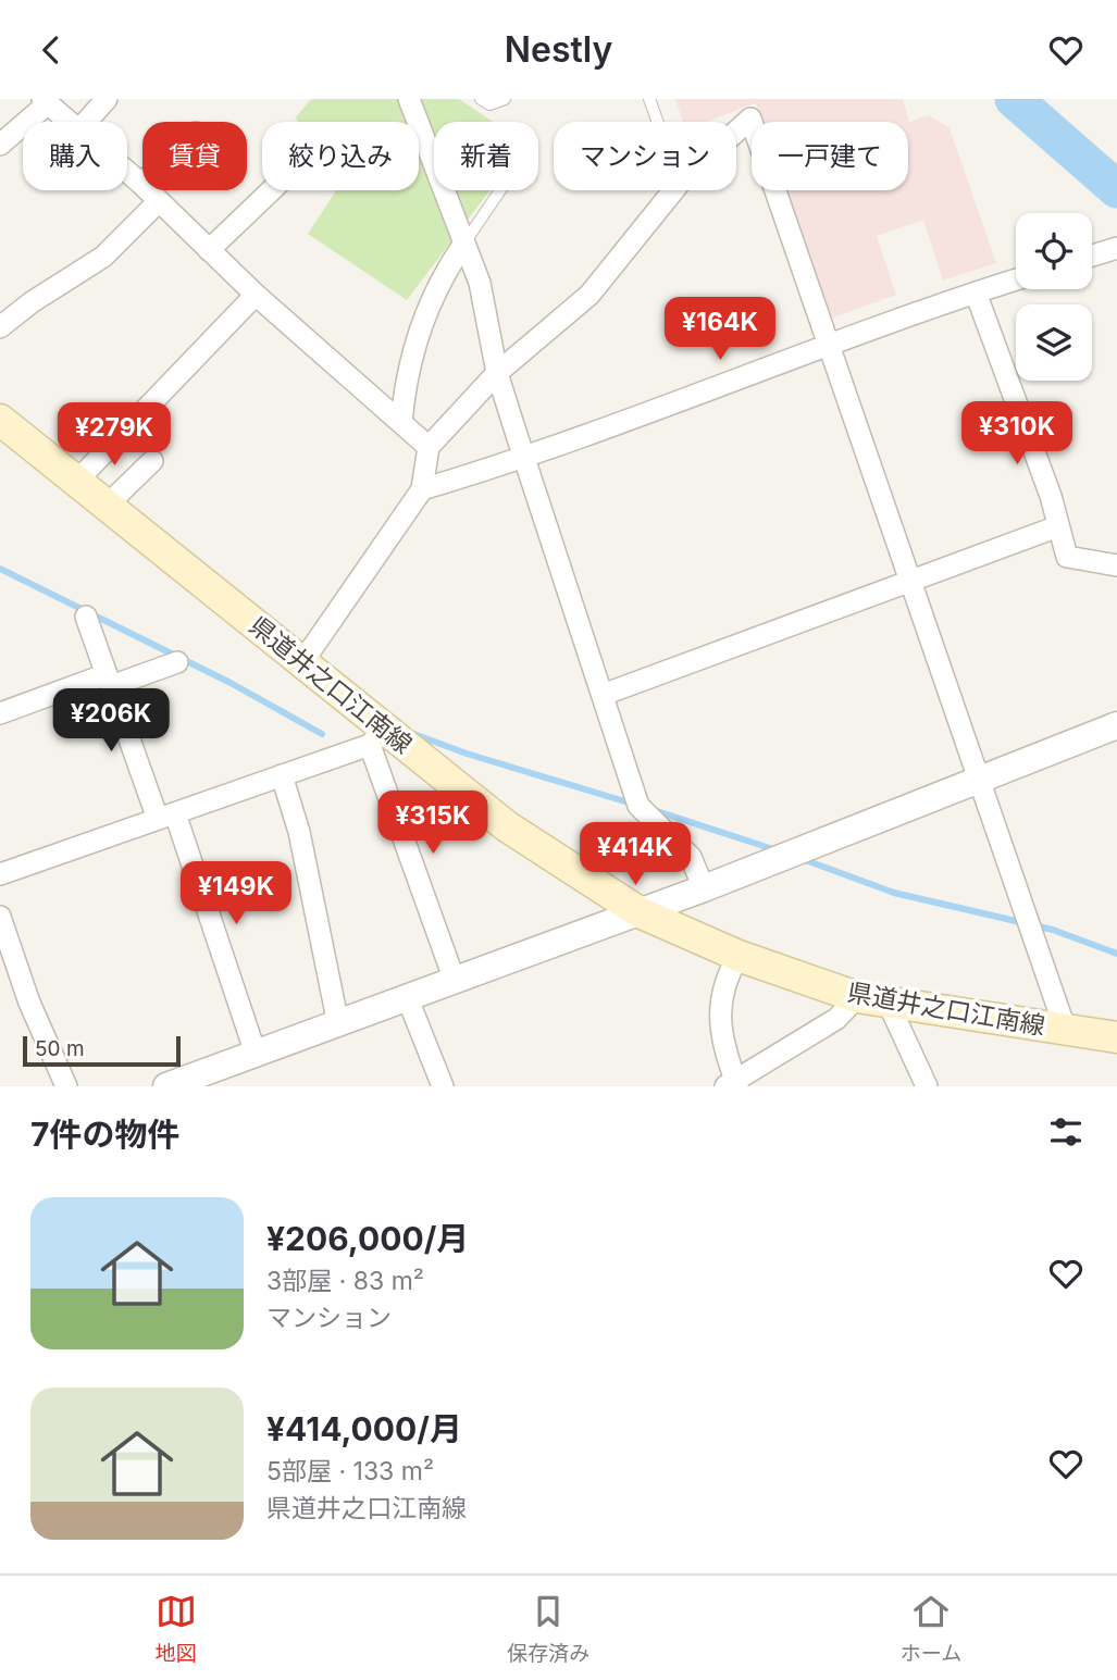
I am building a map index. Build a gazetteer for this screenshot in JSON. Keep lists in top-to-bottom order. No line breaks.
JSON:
{"streets":{"main road":["県道井之口江南線"]},"scale_bar":"50 m","page":{"header":"Nestly","chip":["購入","賃貸","絞り込み","新着","マンション","一戸建て"],"price":["¥164K","¥310K","¥279K","¥206K","¥315K","¥414K","¥149K"],"scale":"50 m","heading":"7件の物件","list":[{"name":"¥206,000/月","note":"3部屋 · 83 m² · マンション"},{"name":"¥414,000/月","note":"5部屋 · 133 m² · 県道井之口江南線"}],"tabs":["地図","保存済み","ホーム"]}}
